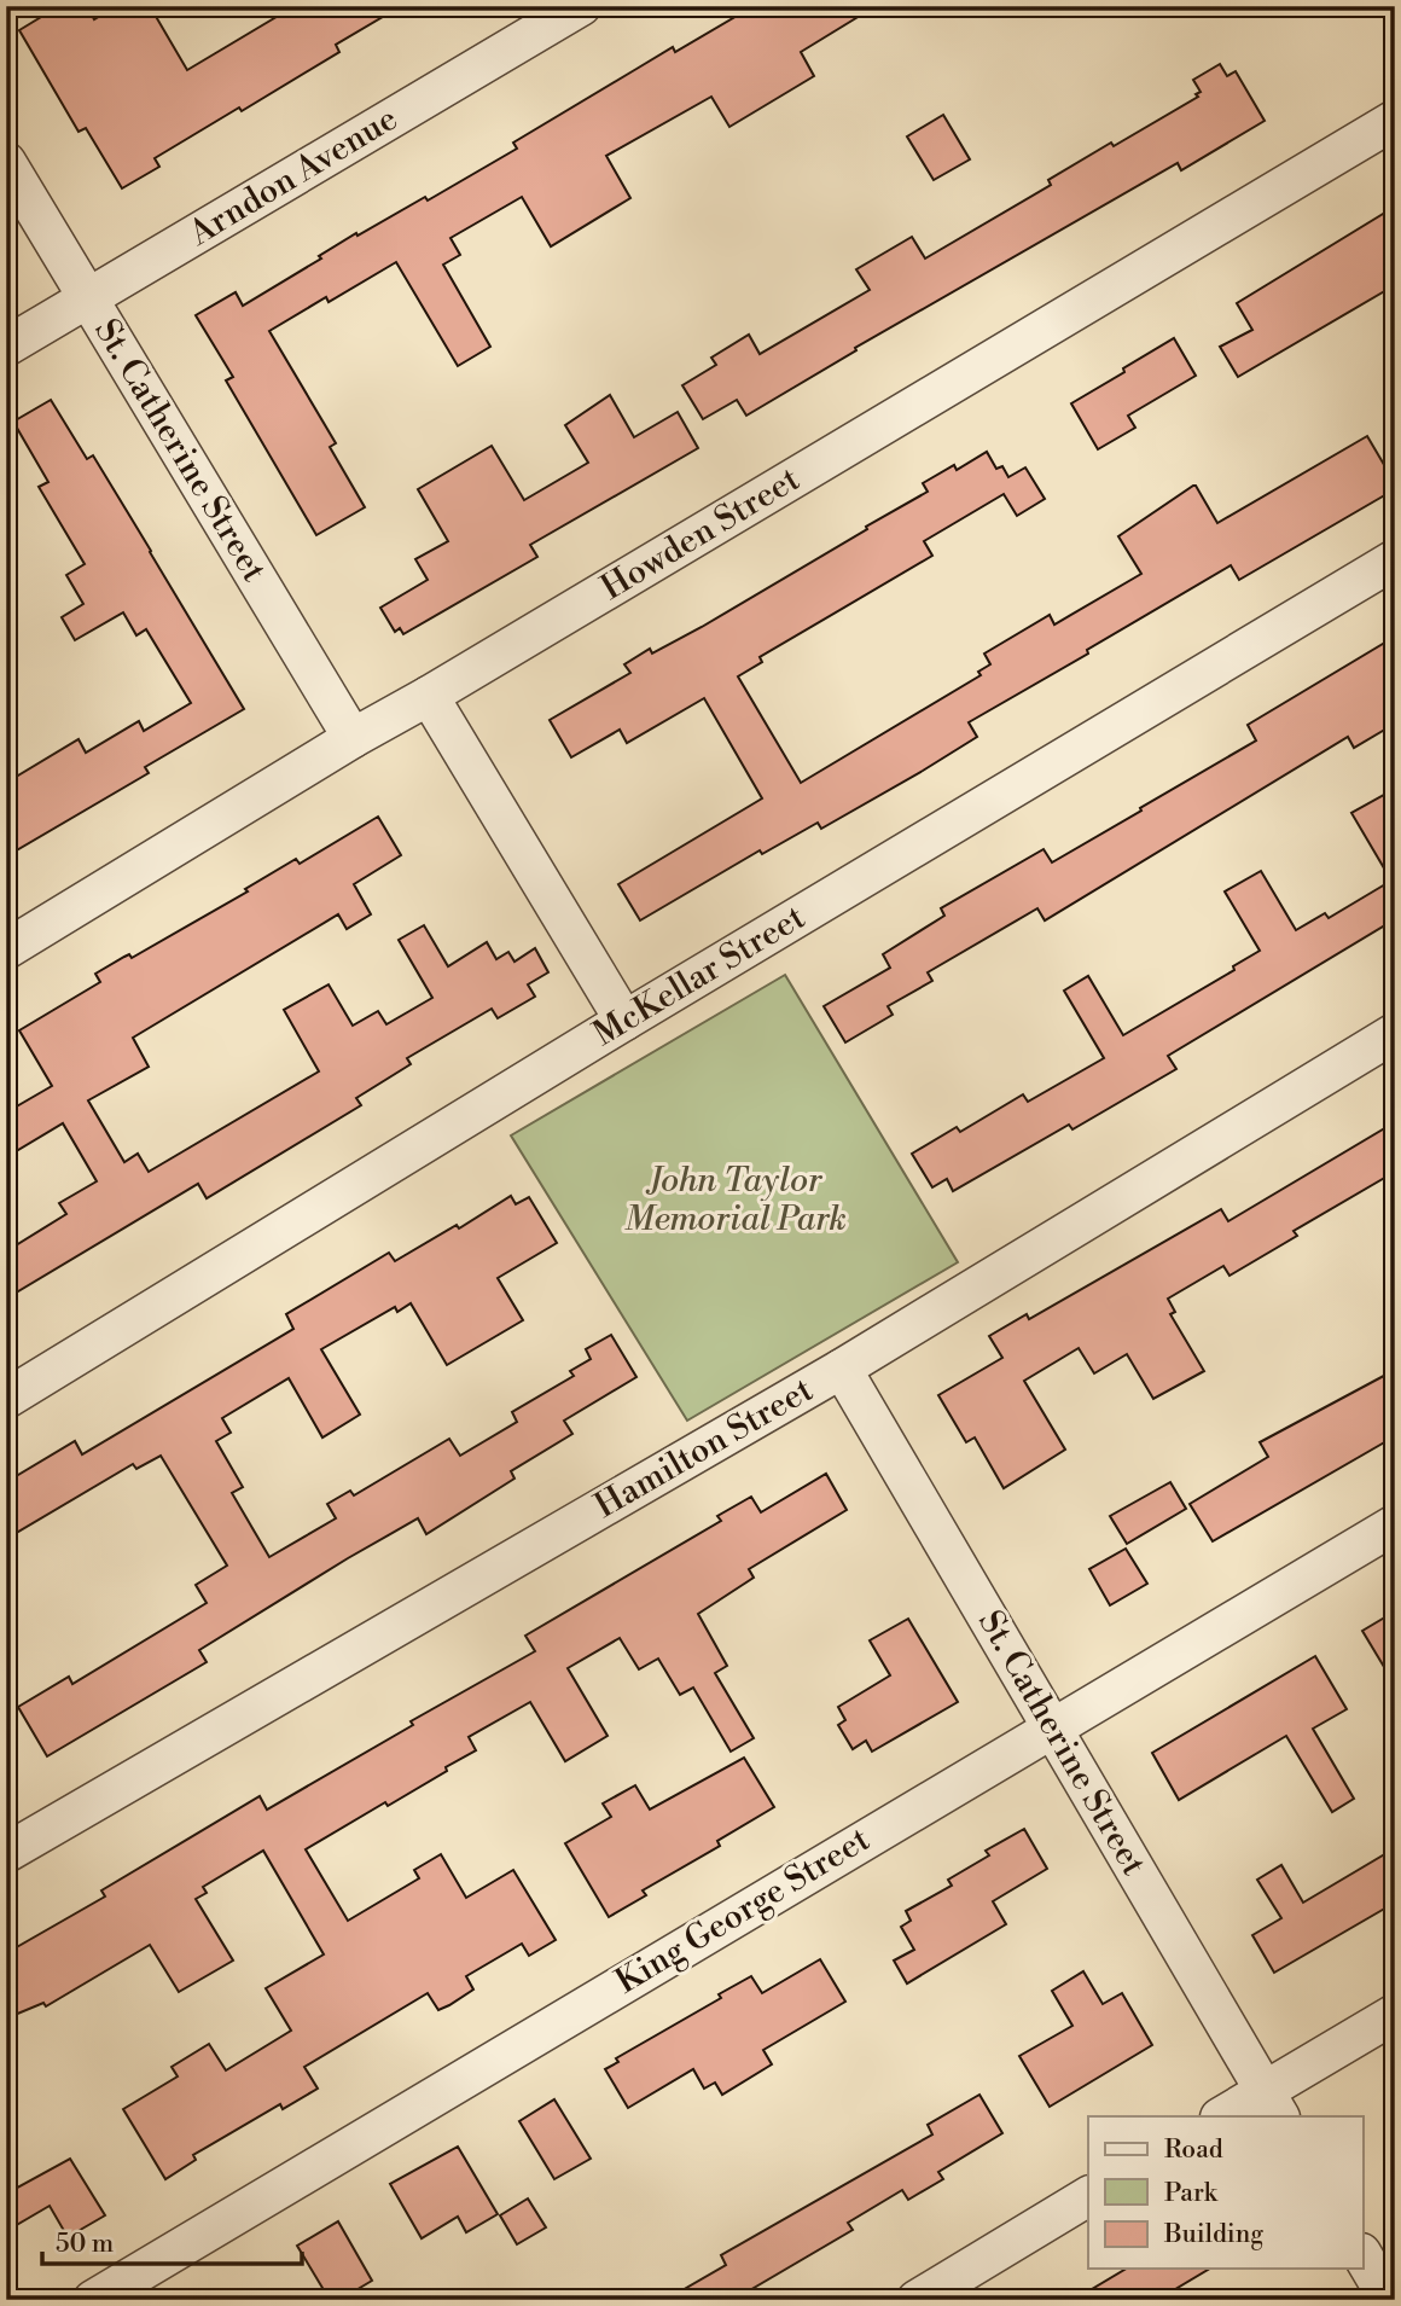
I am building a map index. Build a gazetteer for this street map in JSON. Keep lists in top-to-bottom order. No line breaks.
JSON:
{"streets":{"street":["Arndon Avenue","St. Catherine Street","Howden Street","McKellar Street","Hamilton Street","King George Street"]},"crossings":[["Arndon Avenue","St. Catherine Street"],["St. Catherine Street","Howden Street"],["St. Catherine Street","Hamilton Street"],["St. Catherine Street","King George Street"]],"parks":["John Taylor Memorial Park"],"legend":["Road","Park","Building"],"scale_bar":"50 m"}
